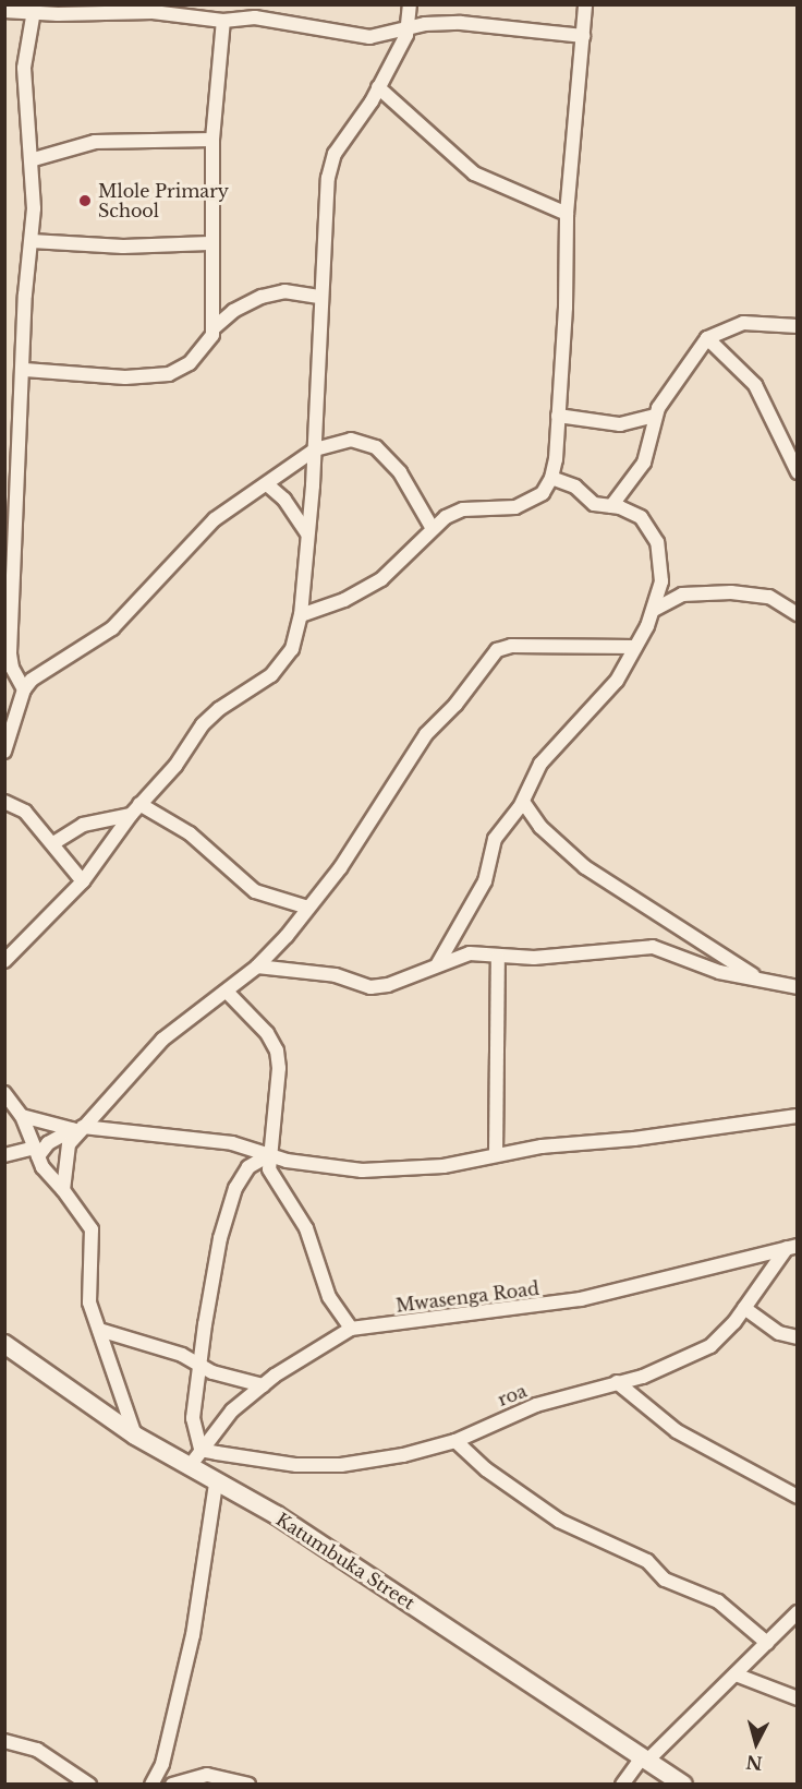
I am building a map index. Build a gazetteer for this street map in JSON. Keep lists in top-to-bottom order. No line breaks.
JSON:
{"streets":{"main road":["Katumbuka Street"],"street":["Mwasenga Road","roa"]},"crossings":[["Mwasenga Road","roa"],["Mwasenga Road","Katumbuka Street"]],"places":["Mlole Primary School"],"north":"bottom"}
